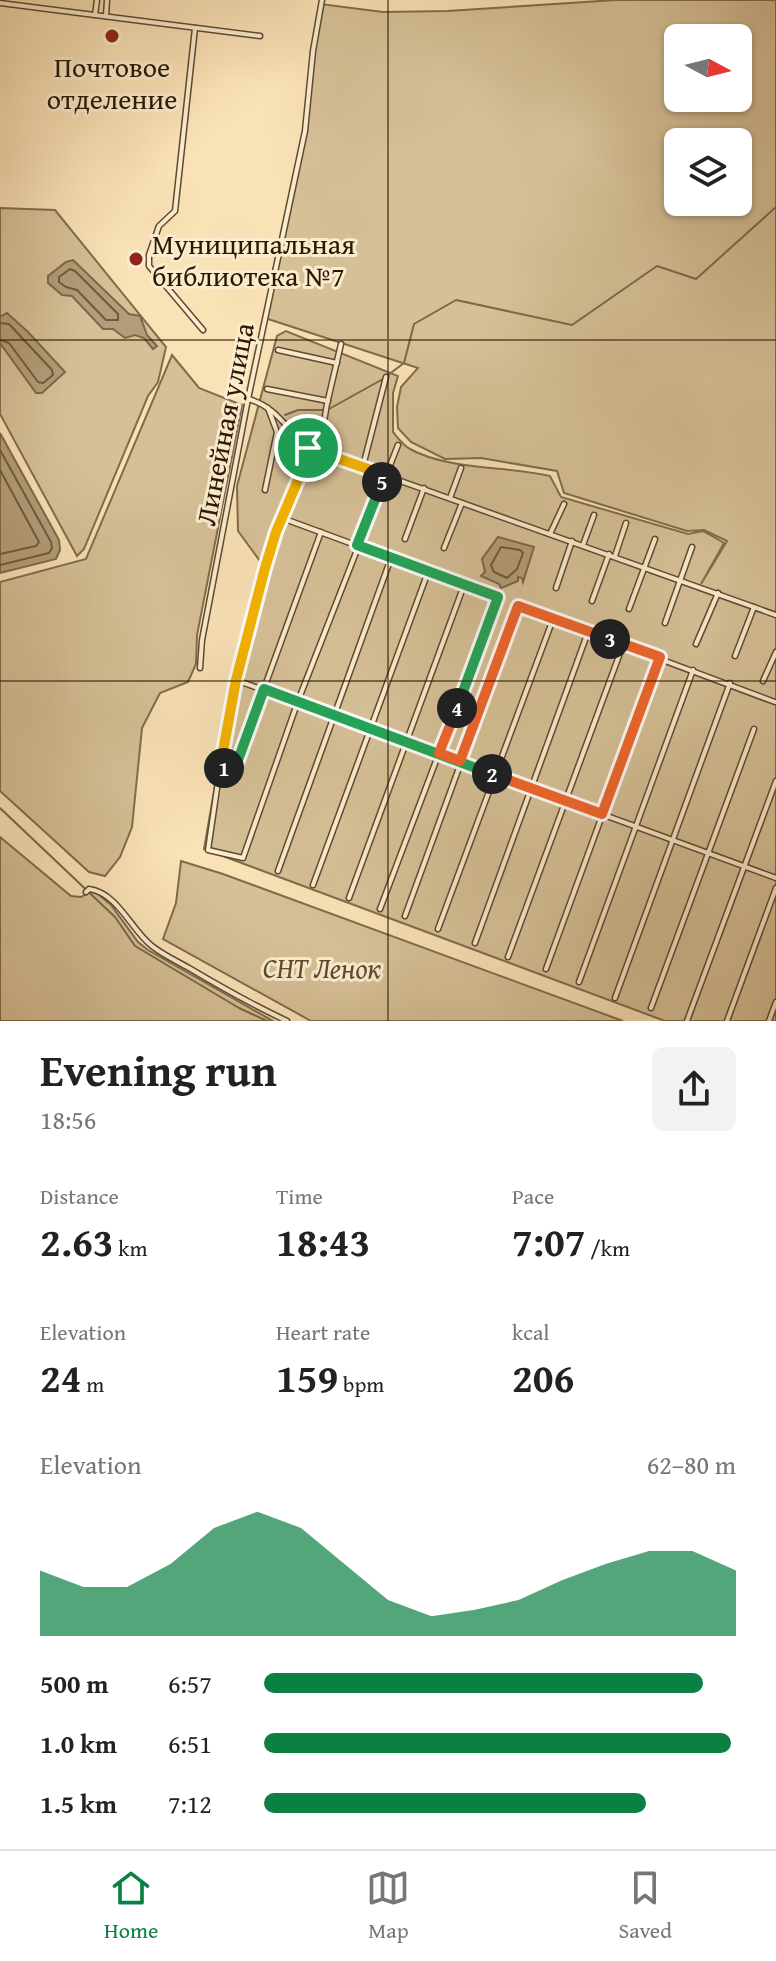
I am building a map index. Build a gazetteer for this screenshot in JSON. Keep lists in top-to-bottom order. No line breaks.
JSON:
{"streets":{"street":["Линейная улица"]},"parks":["СНТ Ленок"],"places":["Почтовое отделение","Муниципальная библиотека №7"],"north":"right","page":{"pins":["5","3","4","1","2"],"heading":["Evening run","18:56"],"stats":[["Distance","2.63 km"],["Time","18:43"],["Pace","7:07 /km"],["Elevation","24 m"],["Heart rate","159 bpm"],["kcal","206"]],"chart":["Elevation","62–80 m"],"list":[{"name":"500 m","note":"6:57"},{"name":"1.0 km","note":"6:51"},{"name":"1.5 km","note":"7:12"}],"tabs":["Home","Map","Saved"]}}
